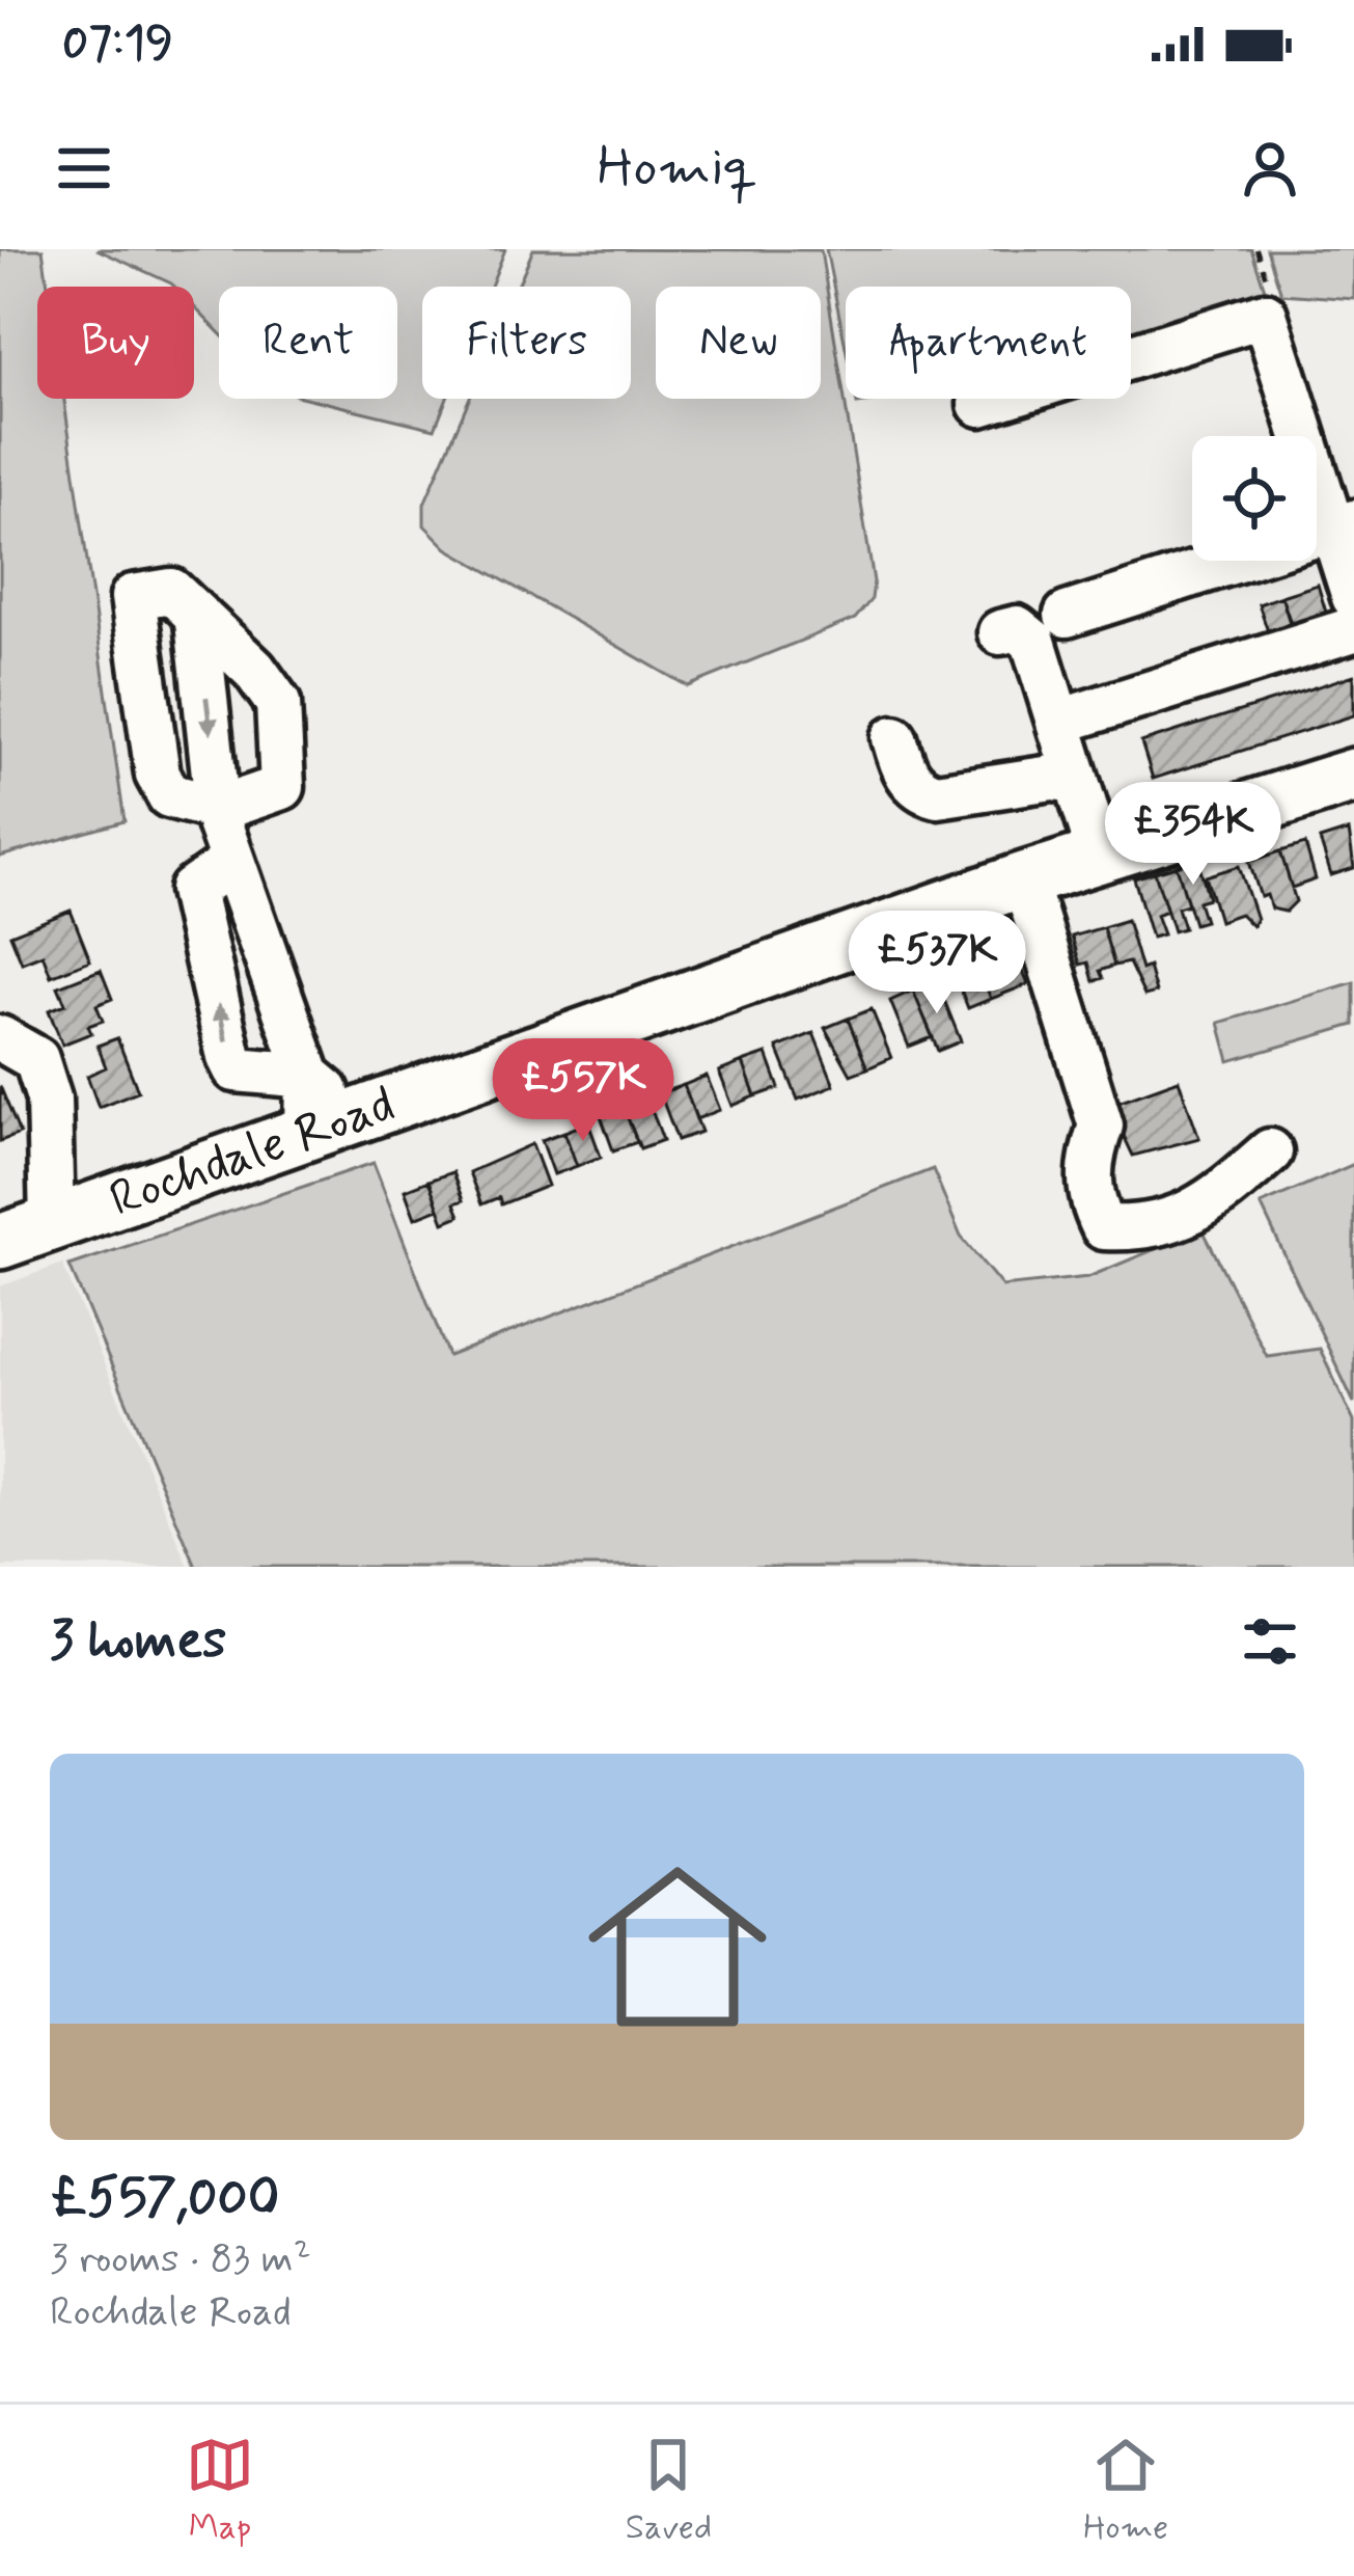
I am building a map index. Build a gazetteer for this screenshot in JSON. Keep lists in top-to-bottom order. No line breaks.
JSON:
{"streets":{"main road":["Rochdale Road"]},"page":{"status":"07:19","header":"Homiq","chip":["Buy","Rent","Filters","New","Apartment"],"price":["£354K","£537K","£557K"],"heading":"3 homes","list":[{"name":"£557,000","note":"3 rooms · 83 m² · Rochdale Road"}],"tabs":["Map","Saved","Home"]}}
